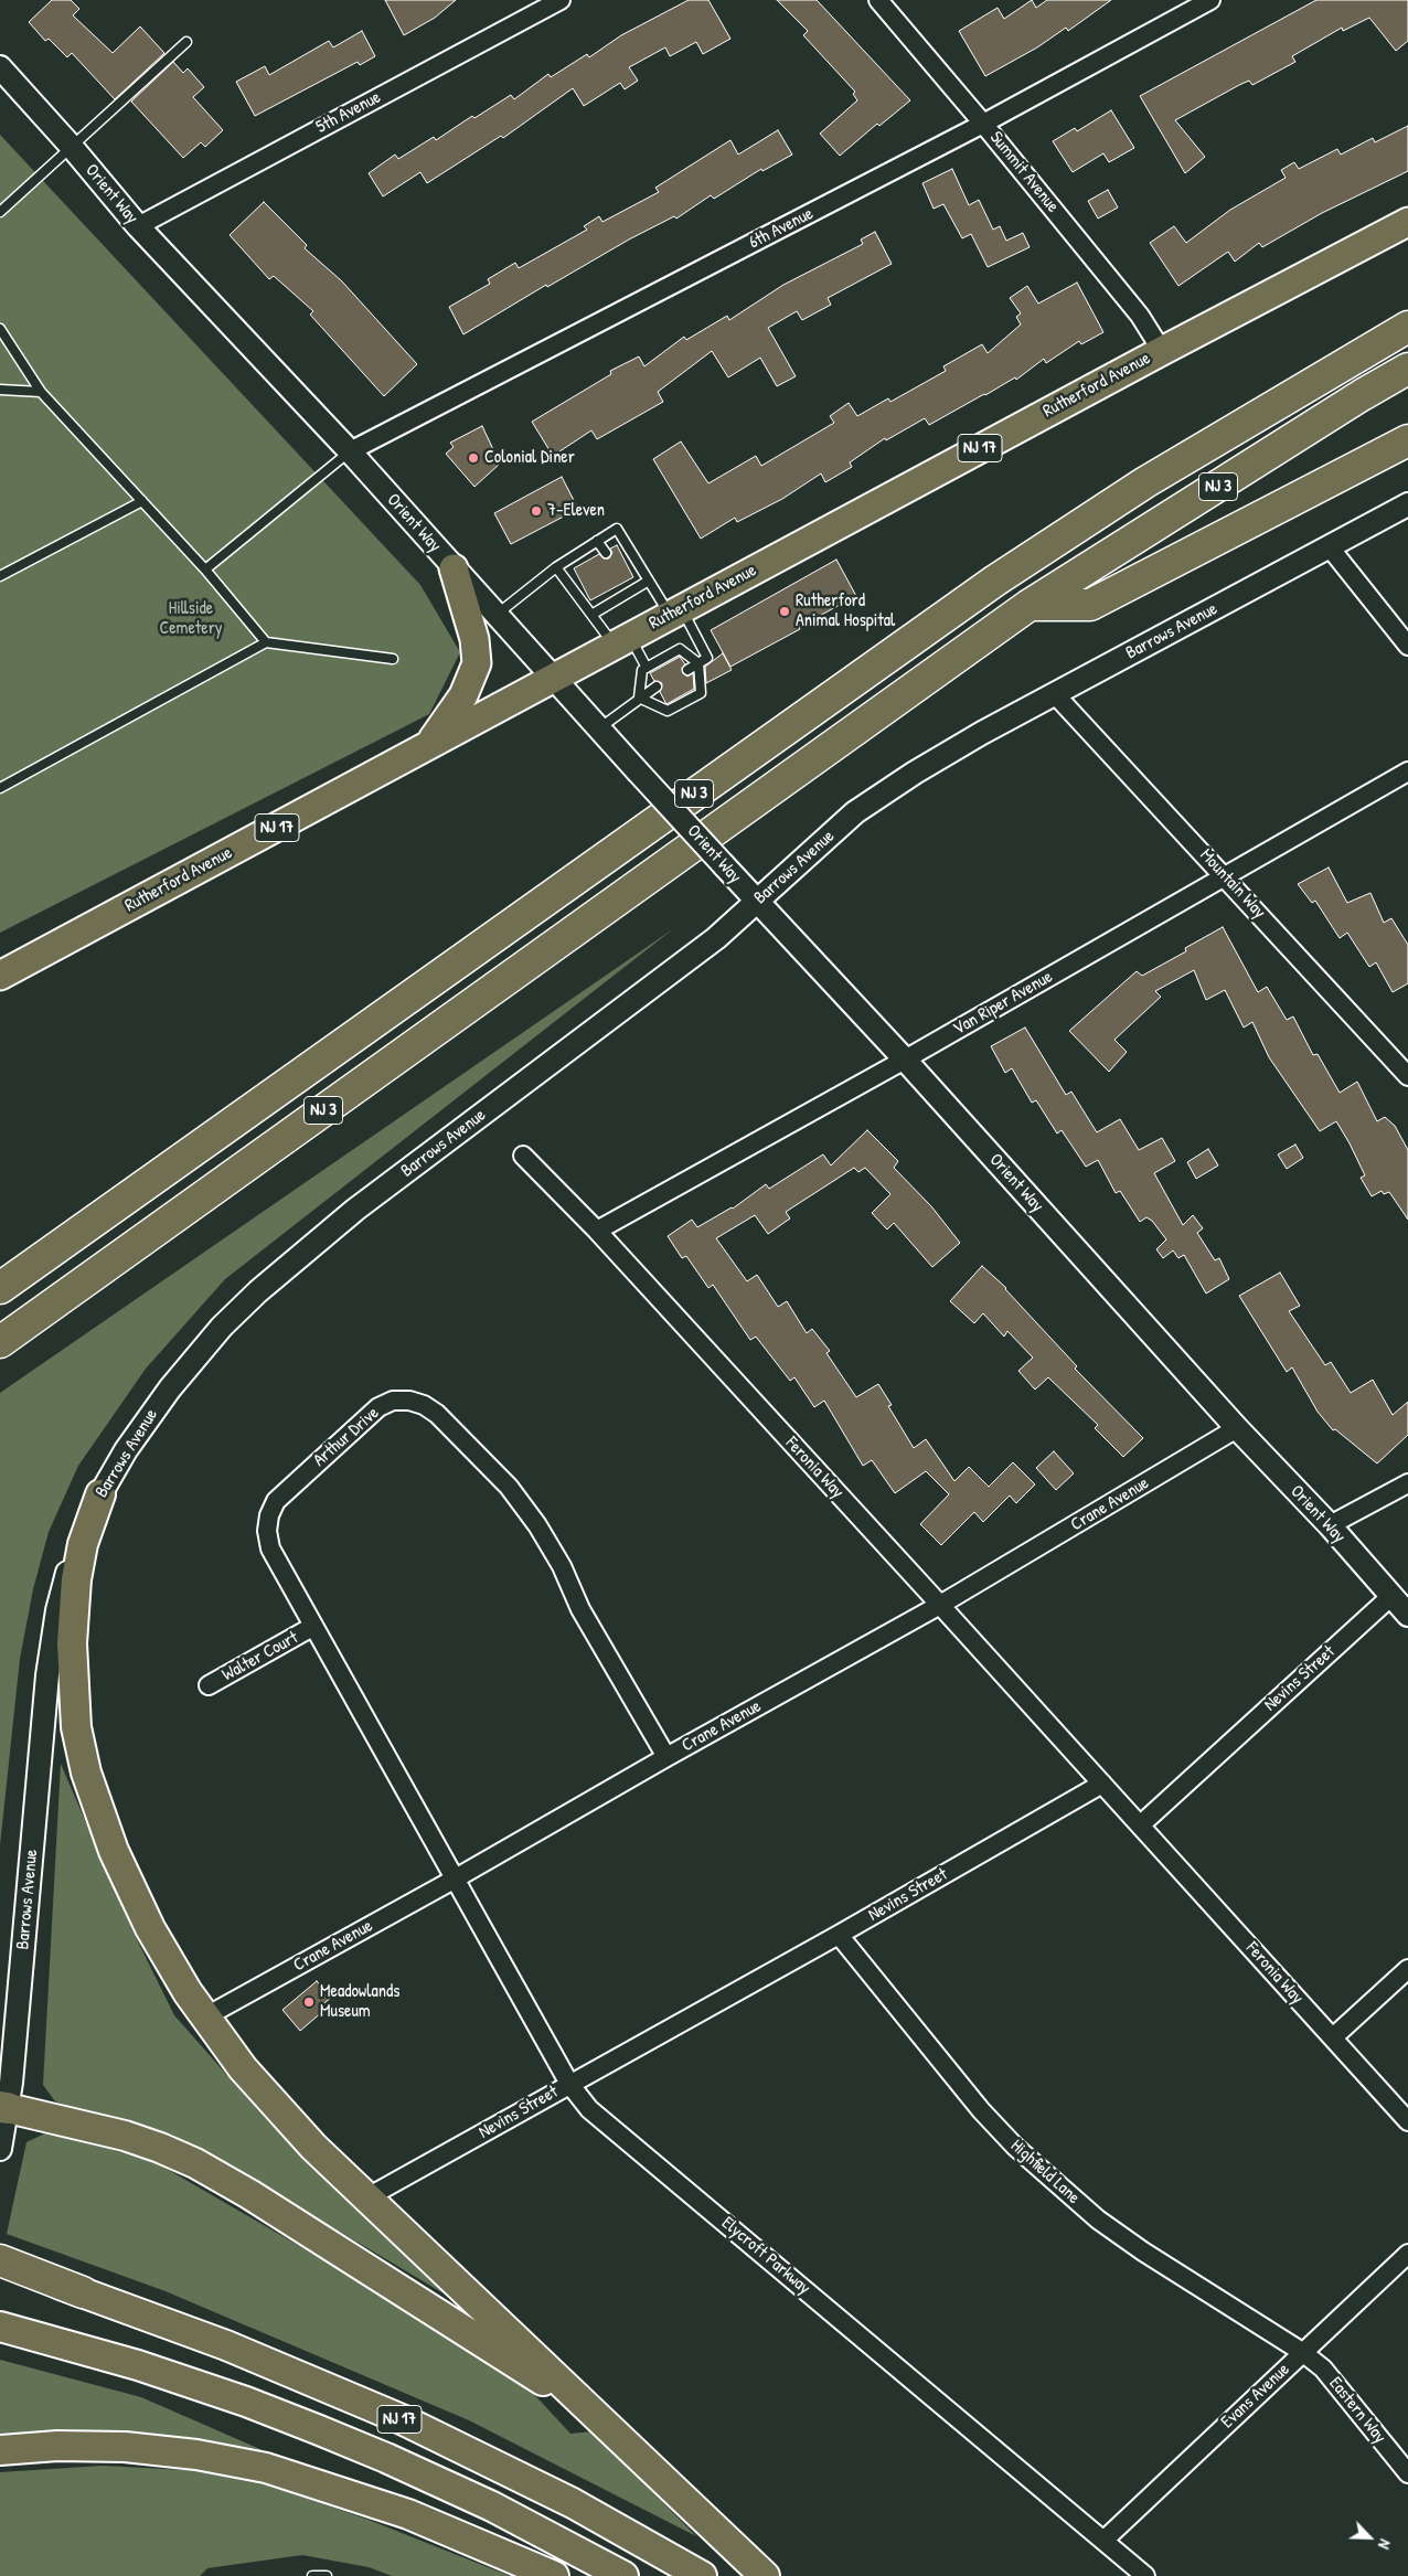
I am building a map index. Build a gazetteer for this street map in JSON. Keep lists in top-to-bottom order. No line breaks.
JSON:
{"streets":{"highway":["NJ 17","NJ 3"],"main road":["Rutherford Avenue"],"street":["5th Avenue","Summit Avenue","Orient Way","6th Avenue","Barrows Avenue","Mountain Way","Van Riper Avenue","Arthur Drive","Feronia Way","Crane Avenue","Walter Court","Nevins Street","Highfield Lane","Elycroft Parkway","Evans Avenue","Eastern Way"]},"crossings":[["5th Avenue","Orient Way"],["Summit Avenue","6th Avenue"],["Summit Avenue","Rutherford Avenue"],["Orient Way","6th Avenue"],["Orient Way","Rutherford Avenue"],["Orient Way","Barrows Avenue"],["Orient Way","Van Riper Avenue"],["Orient Way","Crane Avenue"],["Orient Way","Nevins Street"],["Barrows Avenue","Mountain Way"],["Mountain Way","Van Riper Avenue"],["Van Riper Avenue","Feronia Way"],["Arthur Drive","Crane Avenue"],["Arthur Drive","Walter Court"],["Arthur Drive","Elycroft Parkway"],["Feronia Way","Crane Avenue"],["Feronia Way","Nevins Street"],["Crane Avenue","Elycroft Parkway"],["Nevins Street","Highfield Lane"],["Nevins Street","Elycroft Parkway"],["Highfield Lane","Evans Avenue"],["Highfield Lane","Eastern Way"],["Elycroft Parkway","Evans Avenue"],["Evans Avenue","Eastern Way"]],"parks":["Hillside Cemetery"],"places":["Colonial Diner","7-Eleven","Rutherford Animal Hospital","Meadowlands Museum"],"north":"bottom right"}
